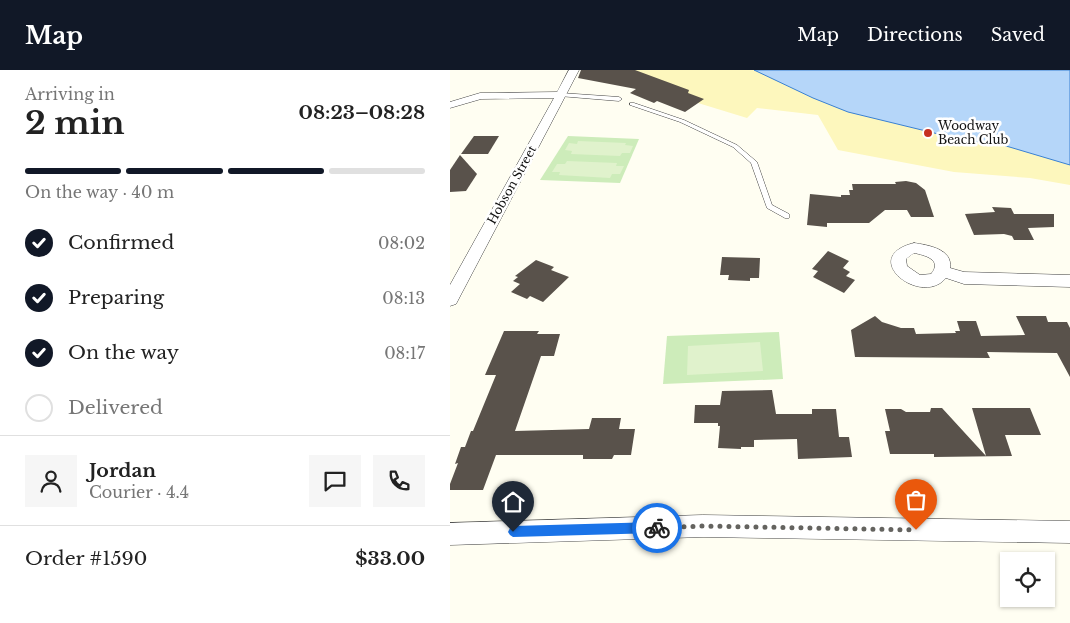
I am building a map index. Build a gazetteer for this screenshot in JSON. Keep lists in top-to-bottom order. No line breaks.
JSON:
{"streets":{"street":["Hobson Street"]},"places":["Woodway Beach Club"],"page":{"header":"Map","nav":["Map","Directions","Saved"],"heading":["2 min","Arriving in","08:23–08:28"],"panel":["Jordan","Courier · 4.4","Order #1590","$33.00"],"bar":"On the way · 40 m","list":[["Confirmed","08:02"],["Preparing","08:13"],["On the way","08:17"],"Delivered"]}}
